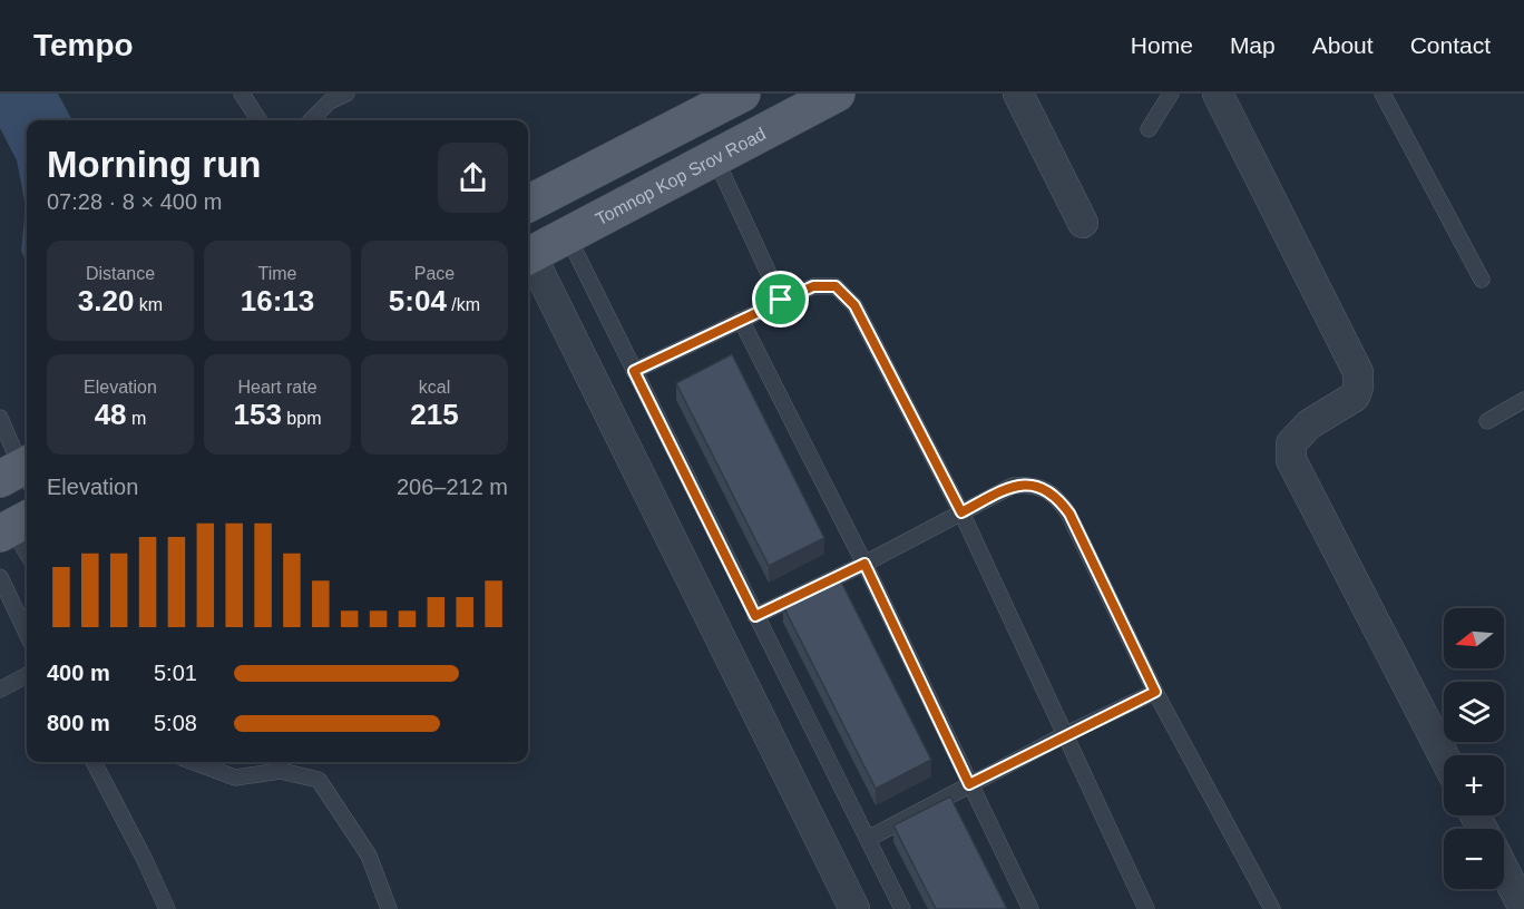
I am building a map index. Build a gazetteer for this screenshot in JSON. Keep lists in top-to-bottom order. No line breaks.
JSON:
{"streets":{"main road":["Tomnop Kop Srov Road"]},"north":"left","page":{"header":"Tempo","nav":["Home","Map","About","Contact"],"heading":["Morning run","07:28 · 8 × 400 m"],"stats":[["Distance","3.20 km"],["Time","16:13"],["Pace","5:04 /km"],["Elevation","48 m"],["Heart rate","153 bpm"],["kcal","215"]],"chart":["Elevation","206–212 m"],"map_buttons":["+","−"],"list":[{"name":"400 m","note":"5:01"},{"name":"800 m","note":"5:08"}]}}
